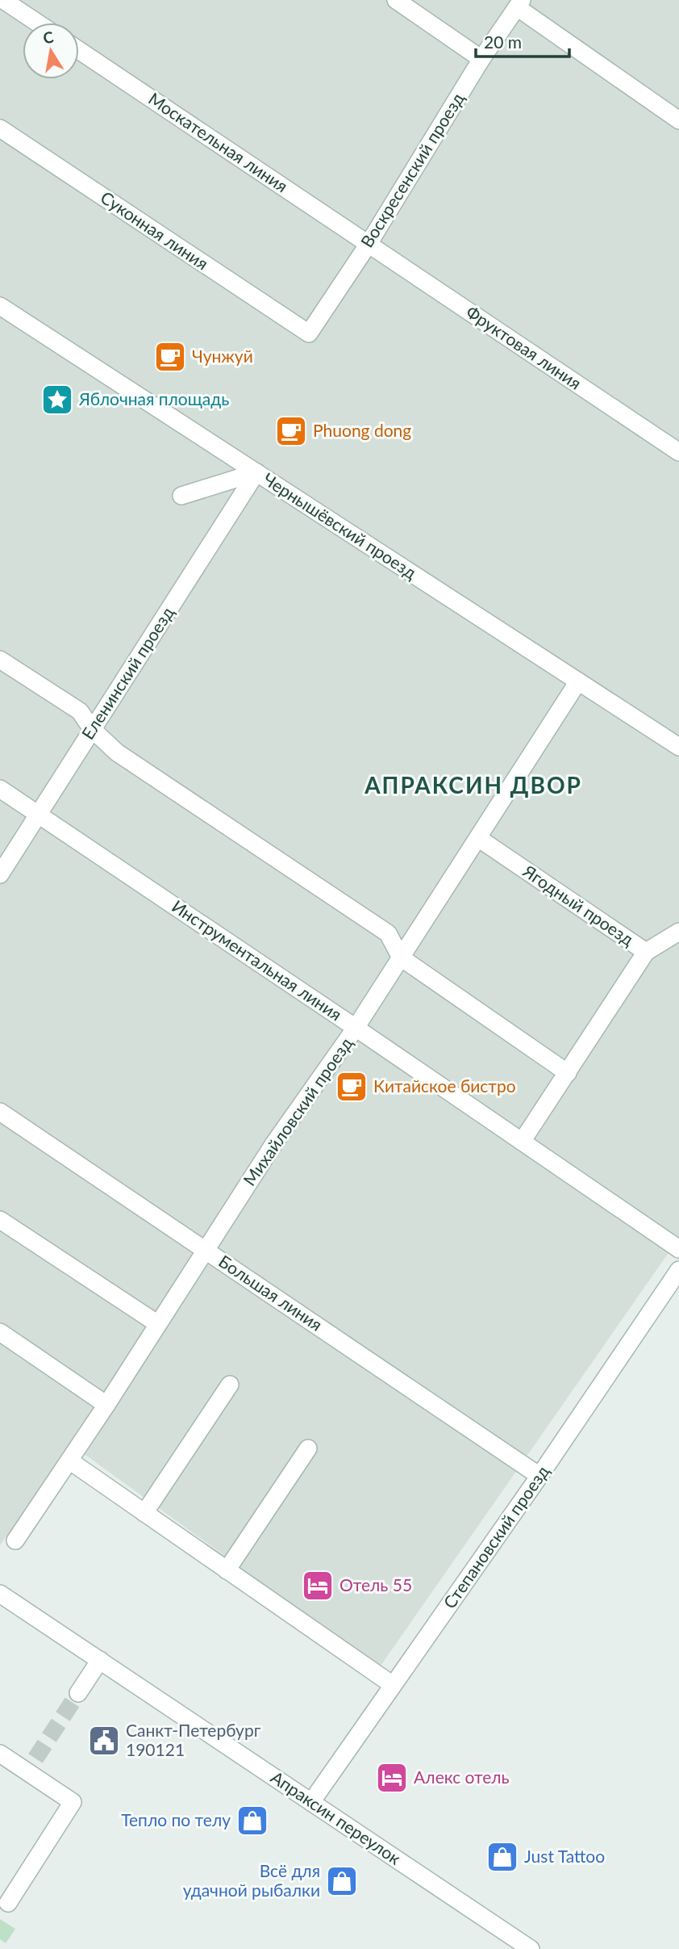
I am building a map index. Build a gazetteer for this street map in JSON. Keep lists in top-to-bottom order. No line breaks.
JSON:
{"streets":{"street":["Москательная линия","Воскресенский проезд","Суконная линия","Фруктовая линия","Чернышёвский проезд","Еленинский проезд","Ягодный проезд","Инструментальная линия","Михайловский проезд","Большая линия","Степановский проезд","Апраксин переулок"]},"crossings":[["Москательная линия","Воскресенский проезд"],["Москательная линия","Фруктовая линия"],["Воскресенский проезд","Суконная линия"],["Воскресенский проезд","Фруктовая линия"],["Чернышёвский проезд","Еленинский проезд"],["Чернышёвский проезд","Михайловский проезд"],["Еленинский проезд","Инструментальная линия"],["Ягодный проезд","Михайловский проезд"],["Инструментальная линия","Михайловский проезд"],["Михайловский проезд","Большая линия"],["Большая линия","Степановский проезд"],["Степановский проезд","Апраксин переулок"]],"districts":["АПРАКСИН ДВОР"],"places":{"cafe":["Чунжуй","Phuong dong","Китайское бистро"],"place":["Яблочная площадь"],"hotel":["Отель 55","Алекс отель"],"public building":["Санкт-Петербург 190121"],"shop":["Тепло по телу","Just Tattoo","Всё для удачной рыбалки"]},"scale_bar":"20 m","north":"top"}
